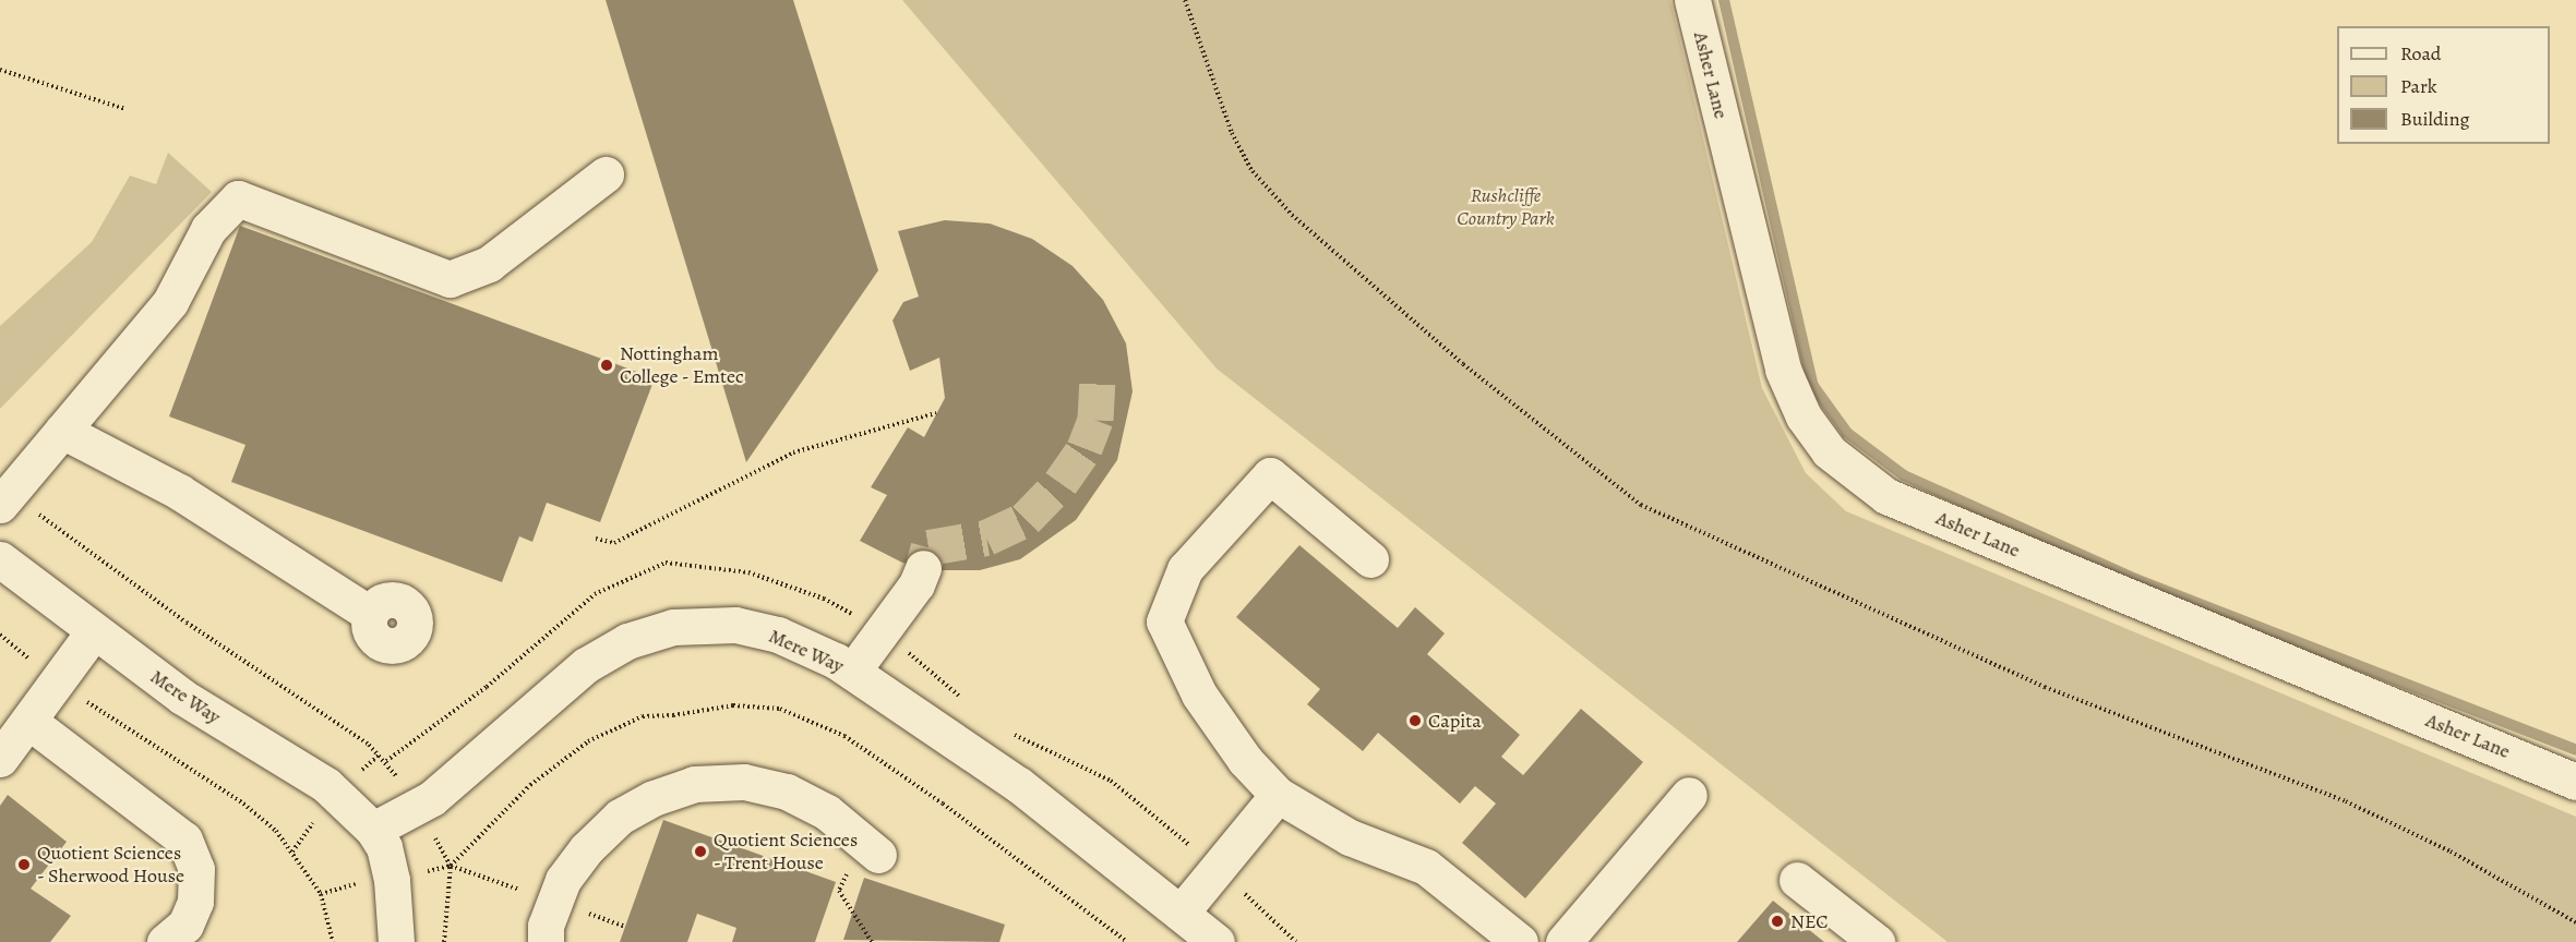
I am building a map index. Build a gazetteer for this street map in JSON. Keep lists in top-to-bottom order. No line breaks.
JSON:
{"streets":{"street":["Asher Lane","Mere Way"]},"parks":["Rushcliffe Country Park"],"places":["Nottingham College - Emtec","Capita","Quotient Sciences - Trent House","Quotient Sciences - Sherwood House","NEC"],"legend":["Road","Park","Building"]}
